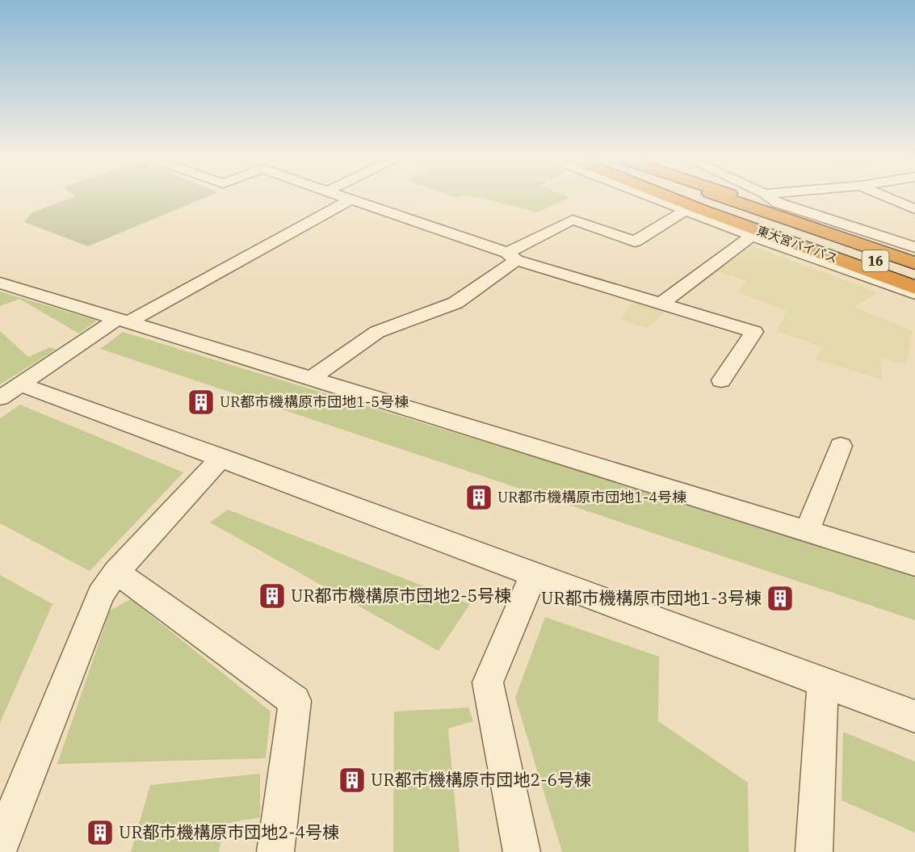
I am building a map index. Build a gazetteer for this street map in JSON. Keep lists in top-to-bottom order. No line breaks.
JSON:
{"streets":{"highway":["東大宮バイパス","16"]},"places":{"building":["UR都市機構原市団地1-5号棟","UR都市機構原市団地1-4号棟","UR都市機構原市団地2-5号棟","UR都市機構原市団地1-3号棟","UR都市機構原市団地2-6号棟","UR都市機構原市団地2-4号棟"]}}
